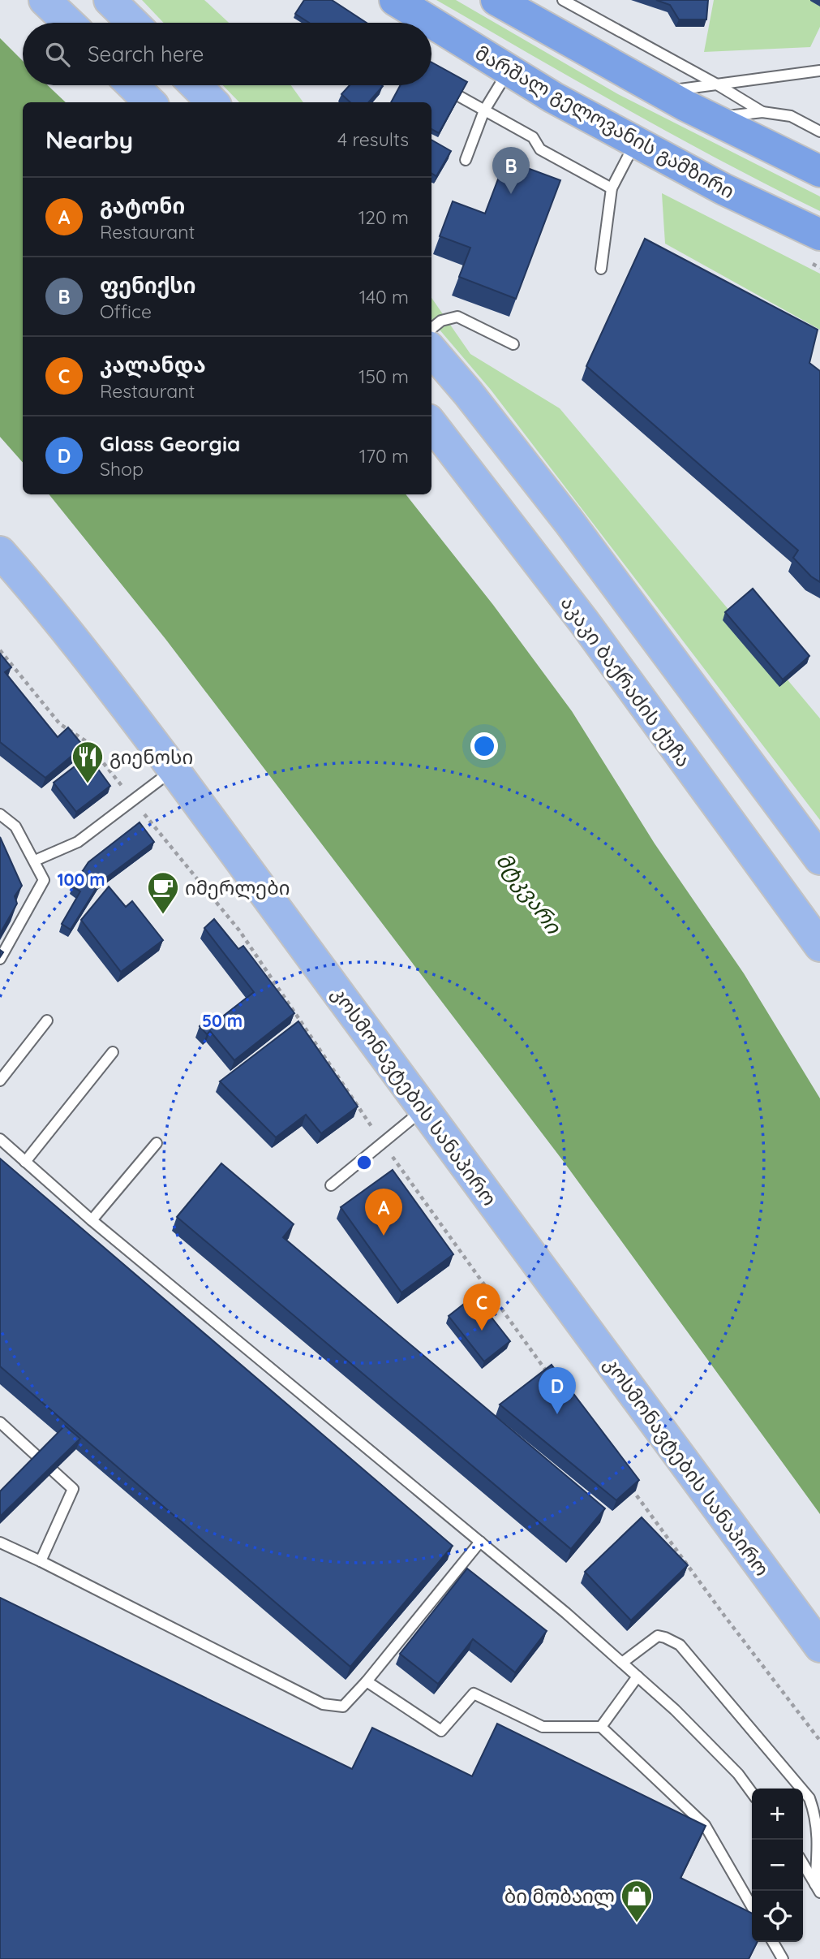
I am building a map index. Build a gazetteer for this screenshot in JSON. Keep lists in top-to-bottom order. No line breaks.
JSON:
{"streets":{"highway":["მარშალ გელოვანის გამზირი"],"main road":["აკაკი ბაქრაძის ქუჩა","კოსმონავტების სანაპირო"]},"water":["მტკვარი"],"places":{"restaurant":["გიენოსი"],"cafe":["იმერლები"],"shop":["ბი მობაილ"]},"page":{"search":"Search here","heading":["Nearby","4 results"],"pins":["B","A","C","D"],"list":[{"mark":"A","name":"გატონი","note":"Restaurant","value":"120 m"},{"mark":"B","name":"ფენიქსი","note":"Office","value":"140 m"},{"mark":"C","name":"კალანდა","note":"Restaurant","value":"150 m"},{"mark":"D","name":"Glass Georgia","note":"Shop","value":"170 m"}],"map_buttons":["+","−"]},"rings":["100 m","50 m"]}
